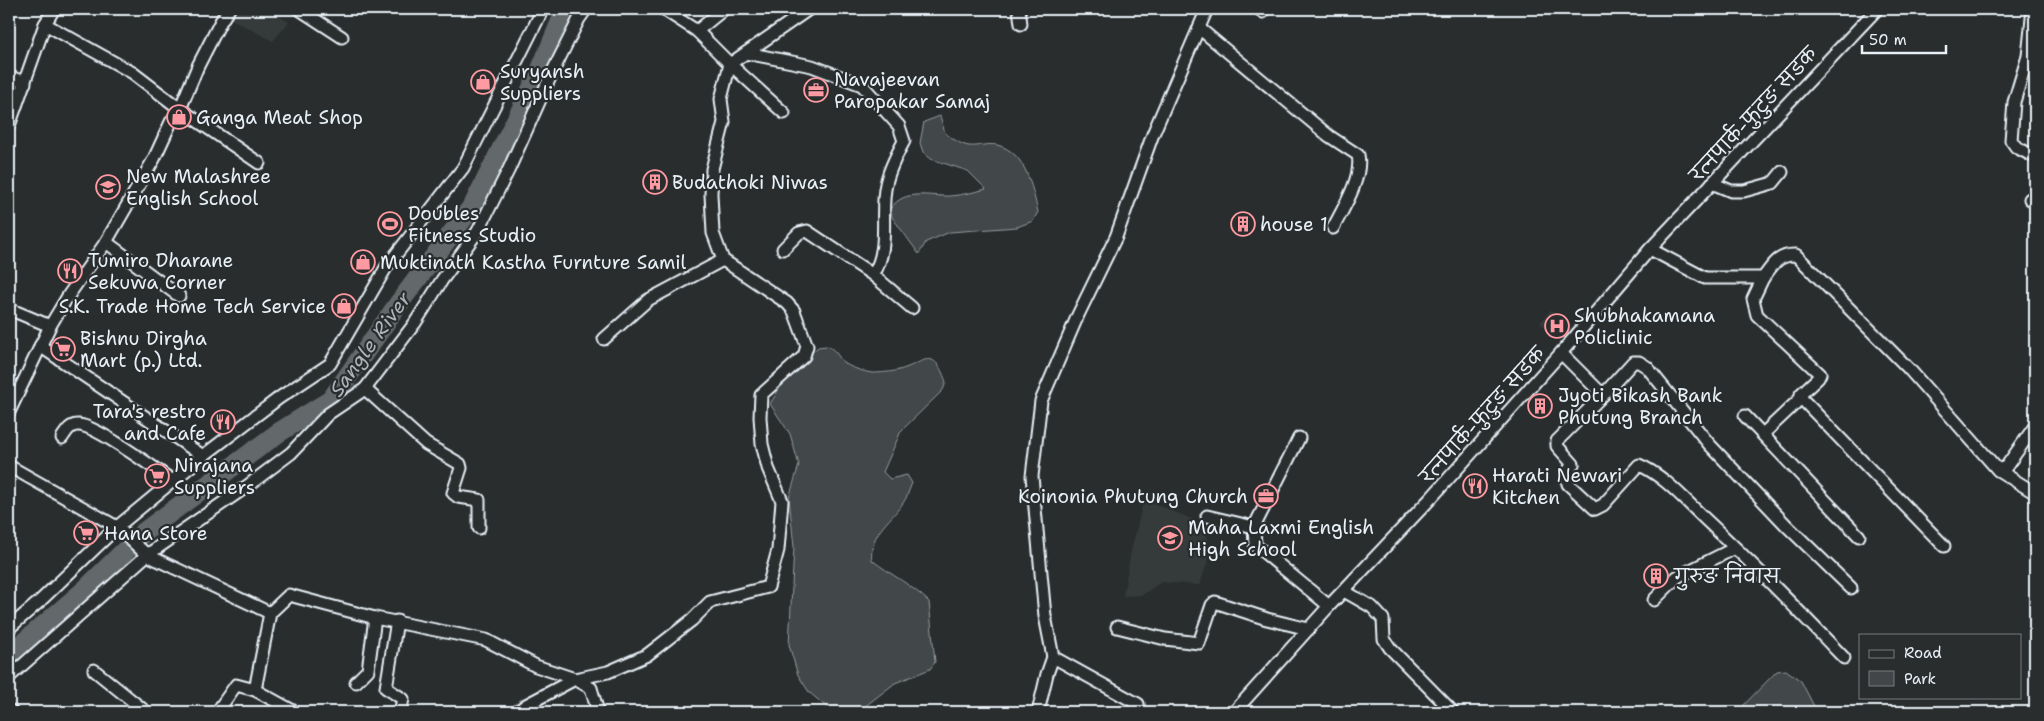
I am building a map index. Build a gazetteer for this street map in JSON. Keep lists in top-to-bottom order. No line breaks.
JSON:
{"streets":{"street":["रत्नपार्क-फुटुङ सडक"]},"water":["Sangle River"],"places":{"shop":["Suryansh Suppliers","Ganga Meat Shop","Muktinath Kastha Furnture Samil","S.K. Trade Home Tech Service"],"office":["Navajeevan Paropakar Samaj","Koinonia Phutung Church"],"building":["Budathoki Niwas","house 1","Jyoti Bikash Bank Phutung Branch","गुरुङ निवास"],"school or university":["New Malashree English School","Maha Laxmi English High School"],"sports":["Doubles Fitness Studio"],"restaurant":["Tumiro Dharane Sekuwa Corner","Tara's restro and Cafe","Harati Newari Kitchen"],"hospital":["Shubhakamana Policlinic"],"supermarket":["Bishnu Dirgha Mart (p.) Ltd.","Nirajana Suppliers","Hana Store"]},"legend":["Road","Park"],"scale_bar":"50 m"}
